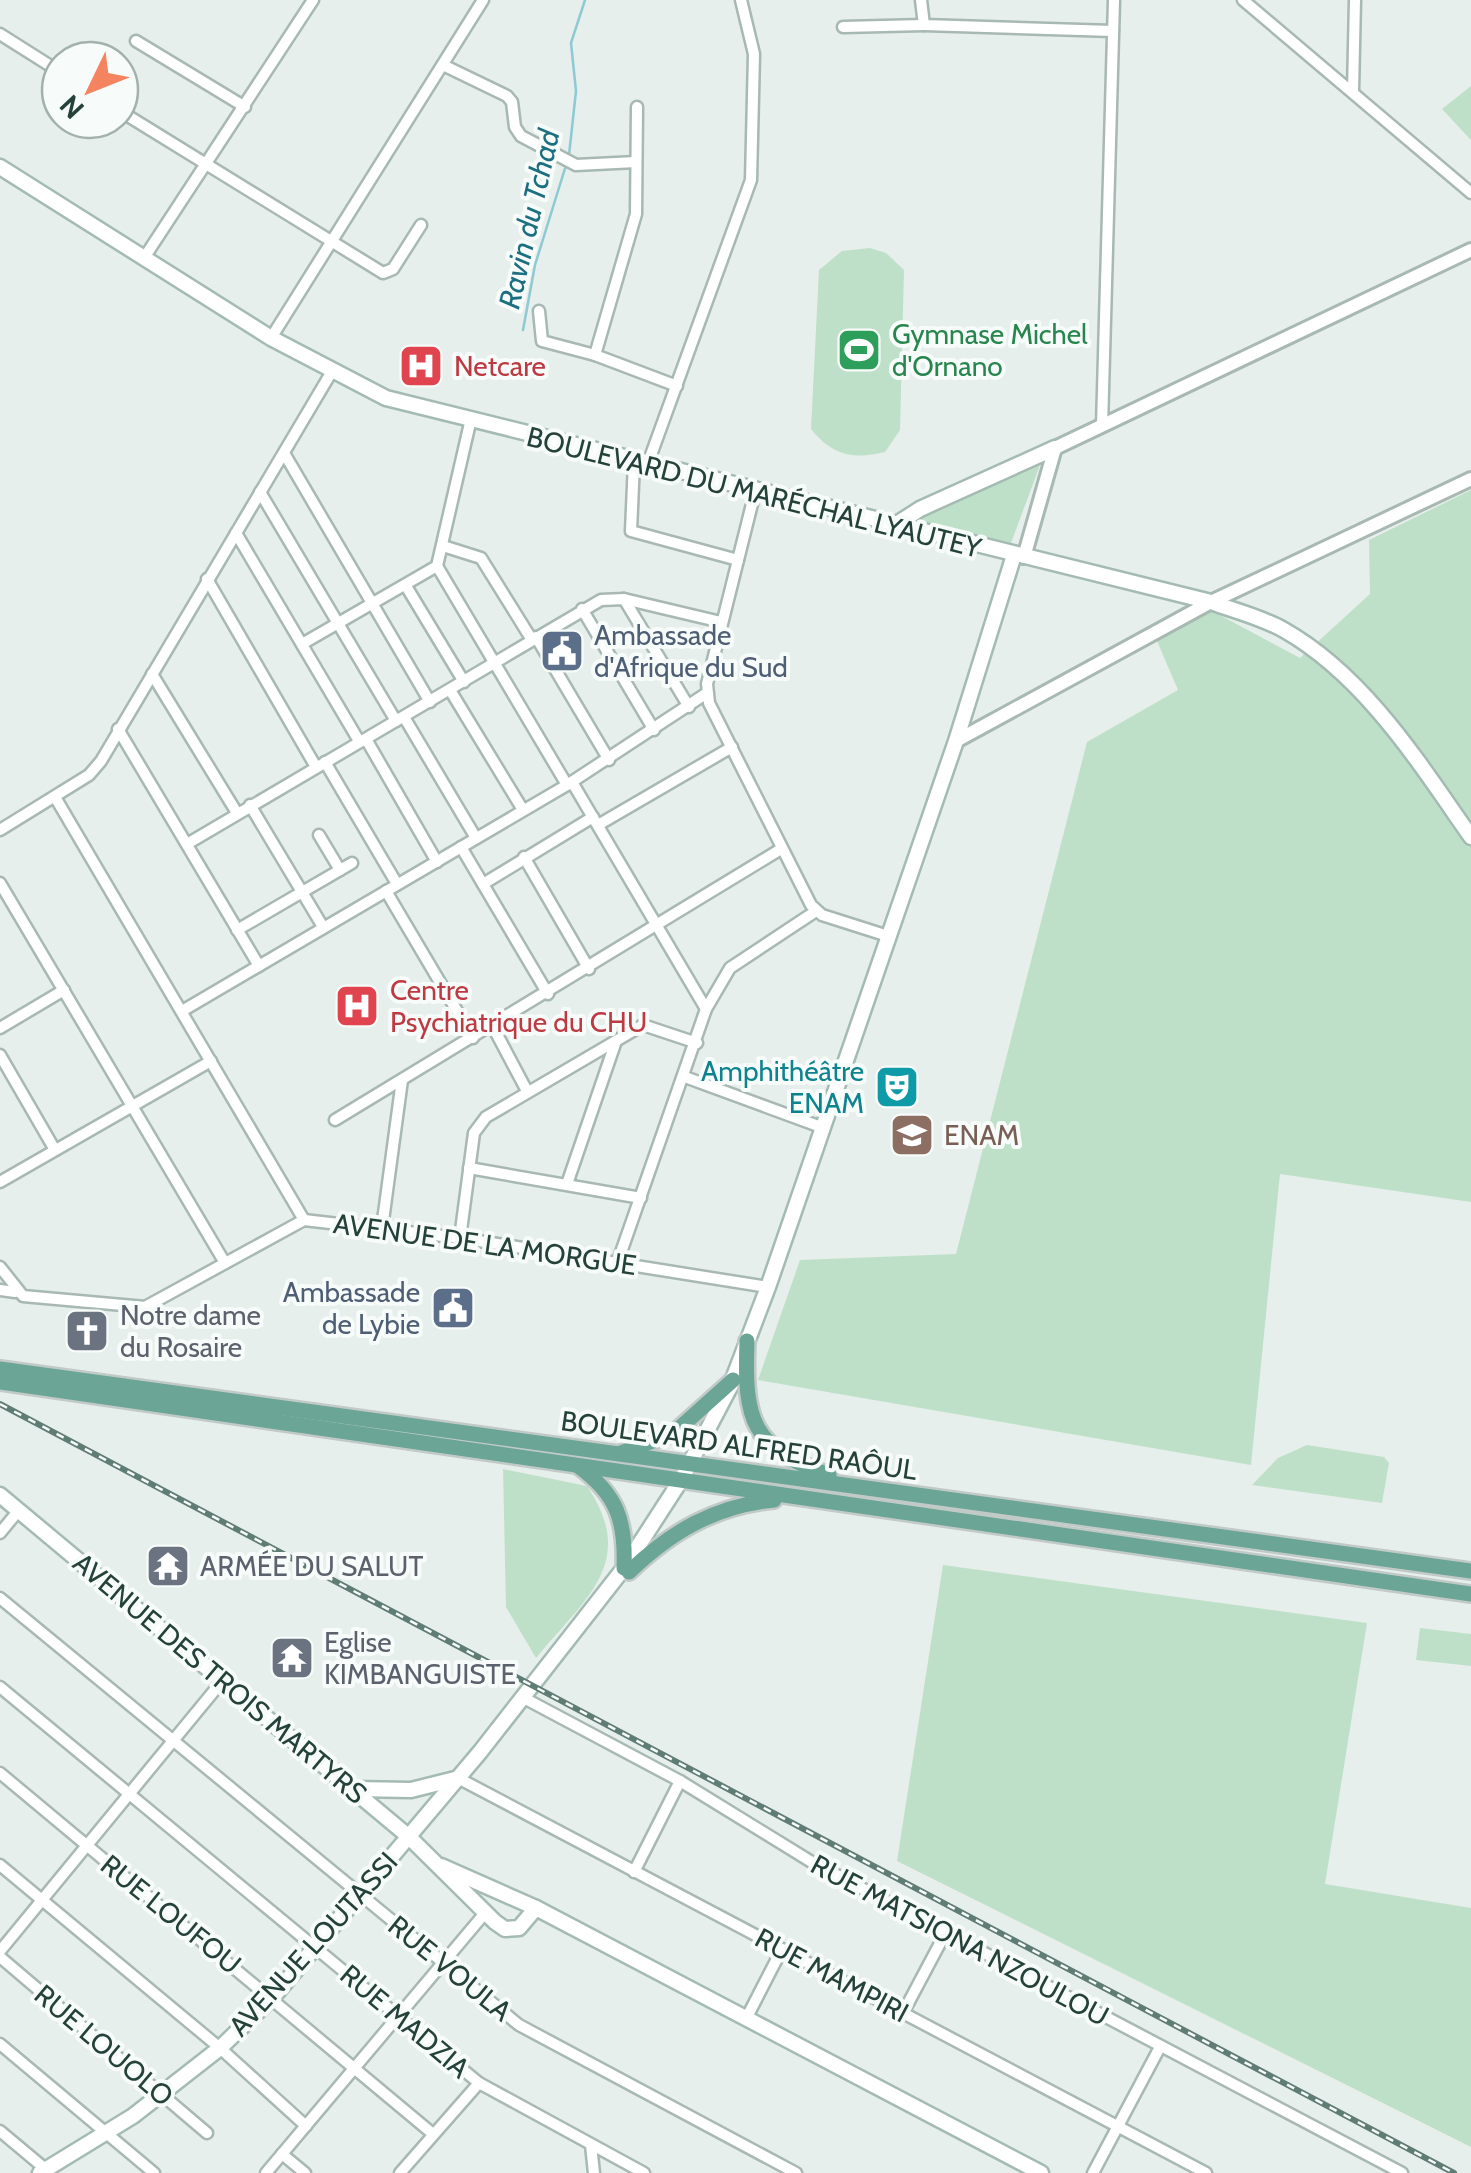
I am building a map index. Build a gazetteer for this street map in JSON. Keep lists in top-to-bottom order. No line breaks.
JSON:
{"streets":{"main road":["BOULEVARD DU MARÉCHAL LYAUTEY","BOULEVARD ALFRED RAÔUL","AVENUE DES TROIS MARTYRS","AVENUE LOUTASSI"],"street":["AVENUE DE LA MORGUE","RUE LOUFOU","RUE MATSIONA NZOULOU","RUE VOULA","RUE MAMPIRI","RUE MADZIA","RUE LOUOLO"]},"crossings":[["AVENUE DE LA MORGUE","AVENUE LOUTASSI"],["BOULEVARD ALFRED RAÔUL","AVENUE LOUTASSI"],["AVENUE DES TROIS MARTYRS","AVENUE LOUTASSI"],["RUE LOUFOU","AVENUE LOUTASSI"],["RUE MATSIONA NZOULOU","AVENUE LOUTASSI"],["AVENUE LOUTASSI","RUE VOULA"],["AVENUE LOUTASSI","RUE MAMPIRI"],["AVENUE LOUTASSI","RUE MADZIA"],["AVENUE LOUTASSI","RUE LOUOLO"]],"water":["Ravin du Tchad"],"places":{"sports":["Gymnase Michel d'Ornano"],"hospital":["Netcare","Centre Psychiatrique du CHU"],"public building":["Ambassade d'Afrique du Sud","Ambassade de Lybie"],"theatre":["Amphithéâtre ENAM"],"school or university":["ENAM"],"church":["Notre dame du Rosaire"],"temple":["ARMÉE DU SALUT","Eglise KIMBANGUISTE"]},"north":"bottom left"}
